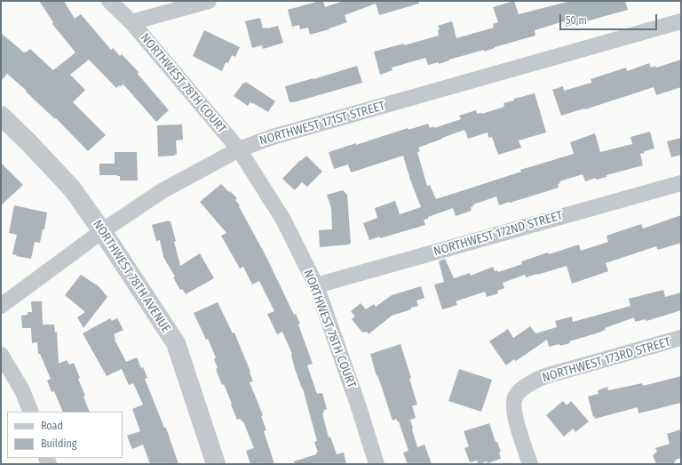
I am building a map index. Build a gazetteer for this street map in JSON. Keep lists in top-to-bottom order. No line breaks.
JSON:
{"streets":{"street":["NORTHWEST 78TH COURT","NORTHWEST 171ST STREET","NORTHWEST 172ND STREET","NORTHWEST 78TH AVENUE","NORTHWEST 173RD STREET"]},"crossings":[["NORTHWEST 78TH COURT","NORTHWEST 171ST STREET"],["NORTHWEST 78TH COURT","NORTHWEST 172ND STREET"],["NORTHWEST 171ST STREET","NORTHWEST 78TH AVENUE"]],"legend":["Road","Building"],"scale_bar":"50 m"}
